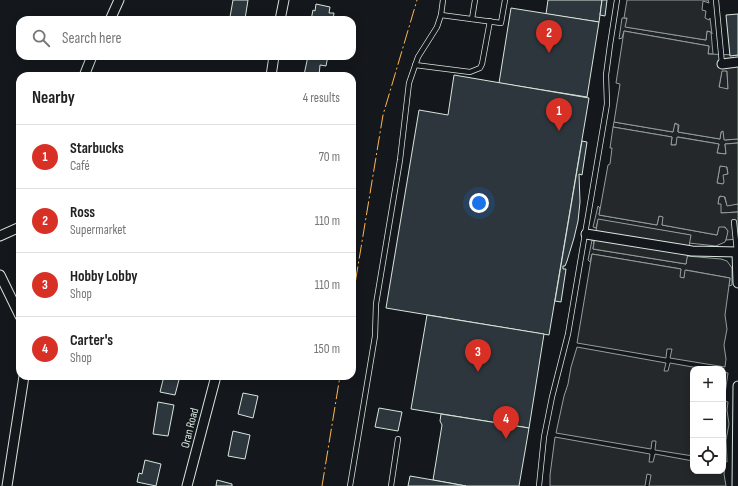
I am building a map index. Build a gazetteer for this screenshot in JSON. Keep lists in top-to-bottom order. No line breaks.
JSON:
{"streets":{"street":["Oran Road"]},"page":{"search":"Search here","pins":["2","1","3","4"],"heading":["Nearby","4 results"],"list":[{"mark":"1","name":"Starbucks","note":"Café","value":"70 m"},{"mark":"2","name":"Ross","note":"Supermarket","value":"110 m"},{"mark":"3","name":"Hobby Lobby","note":"Shop","value":"110 m"},{"mark":"4","name":"Carter's","note":"Shop","value":"150 m"}],"map_buttons":["+","−"]}}
